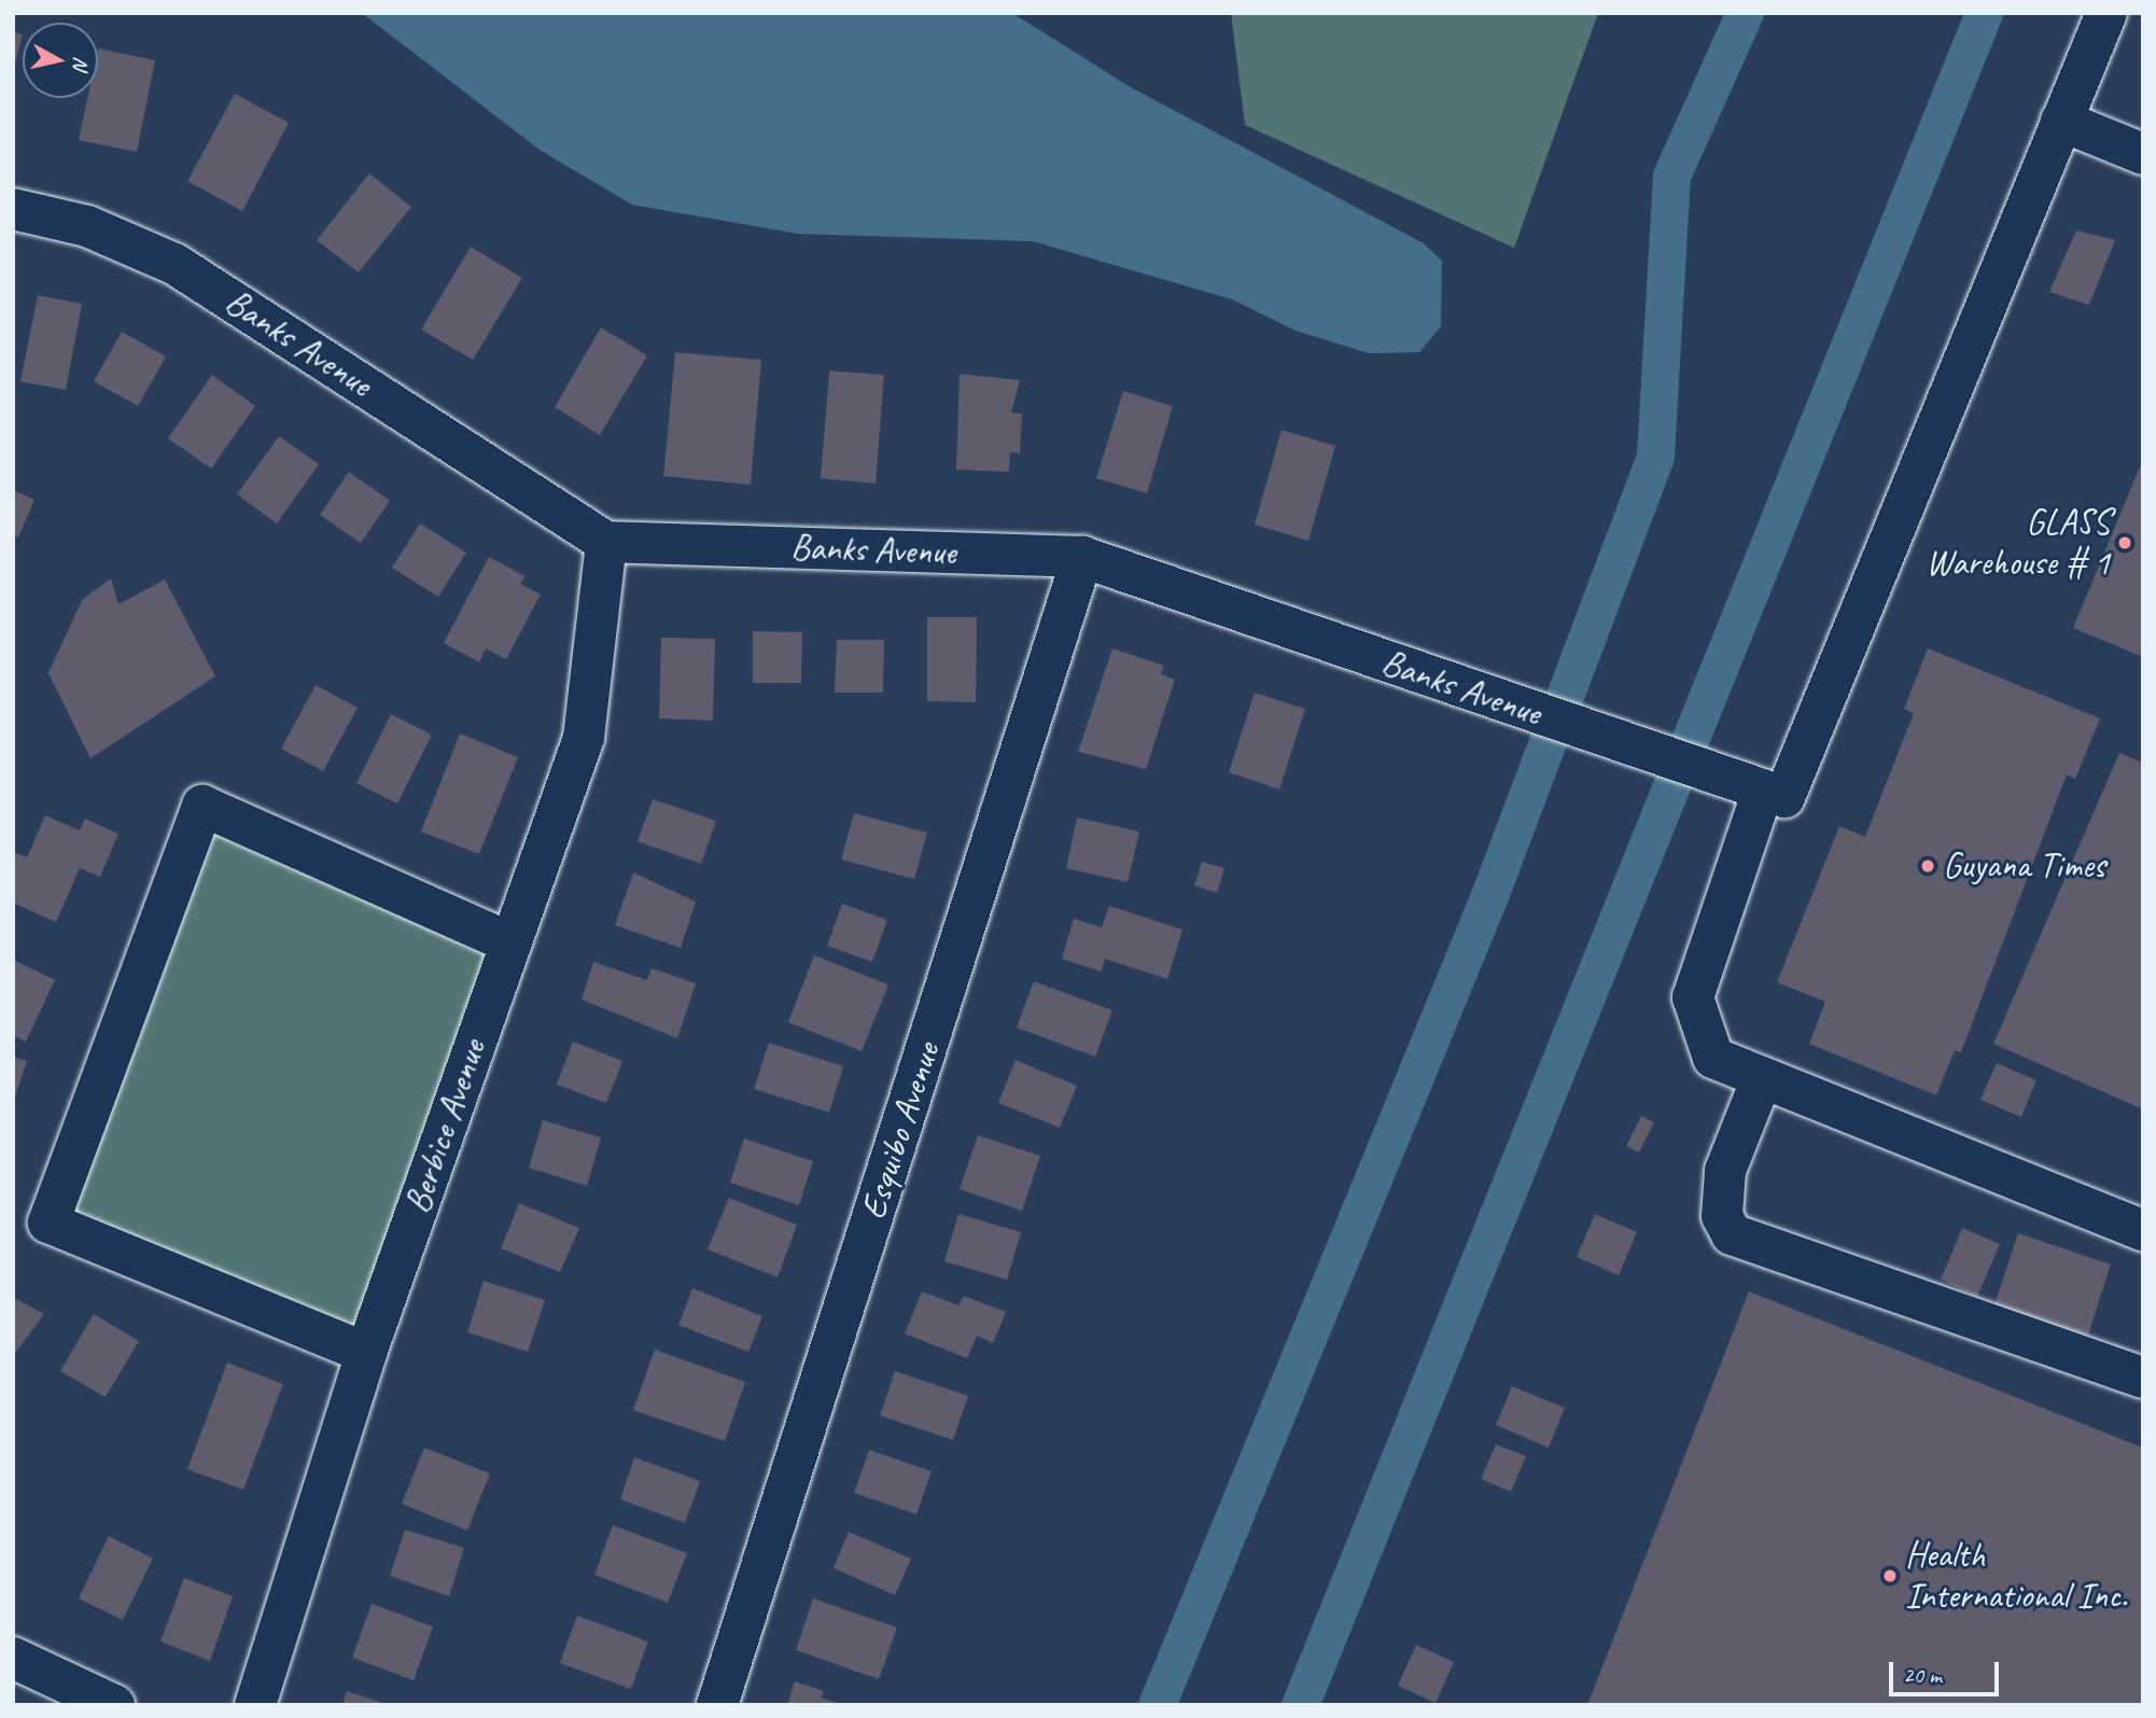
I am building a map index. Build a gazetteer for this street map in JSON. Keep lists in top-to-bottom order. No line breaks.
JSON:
{"streets":{"street":["Banks Avenue","Berbice Avenue","Esquibo Avenue"]},"crossings":[["Banks Avenue","Berbice Avenue"],["Banks Avenue","Esquibo Avenue"]],"places":["GLASS Warehouse # 1","Guyana Times","Health International Inc."],"scale_bar":"20 m","north":"right"}
